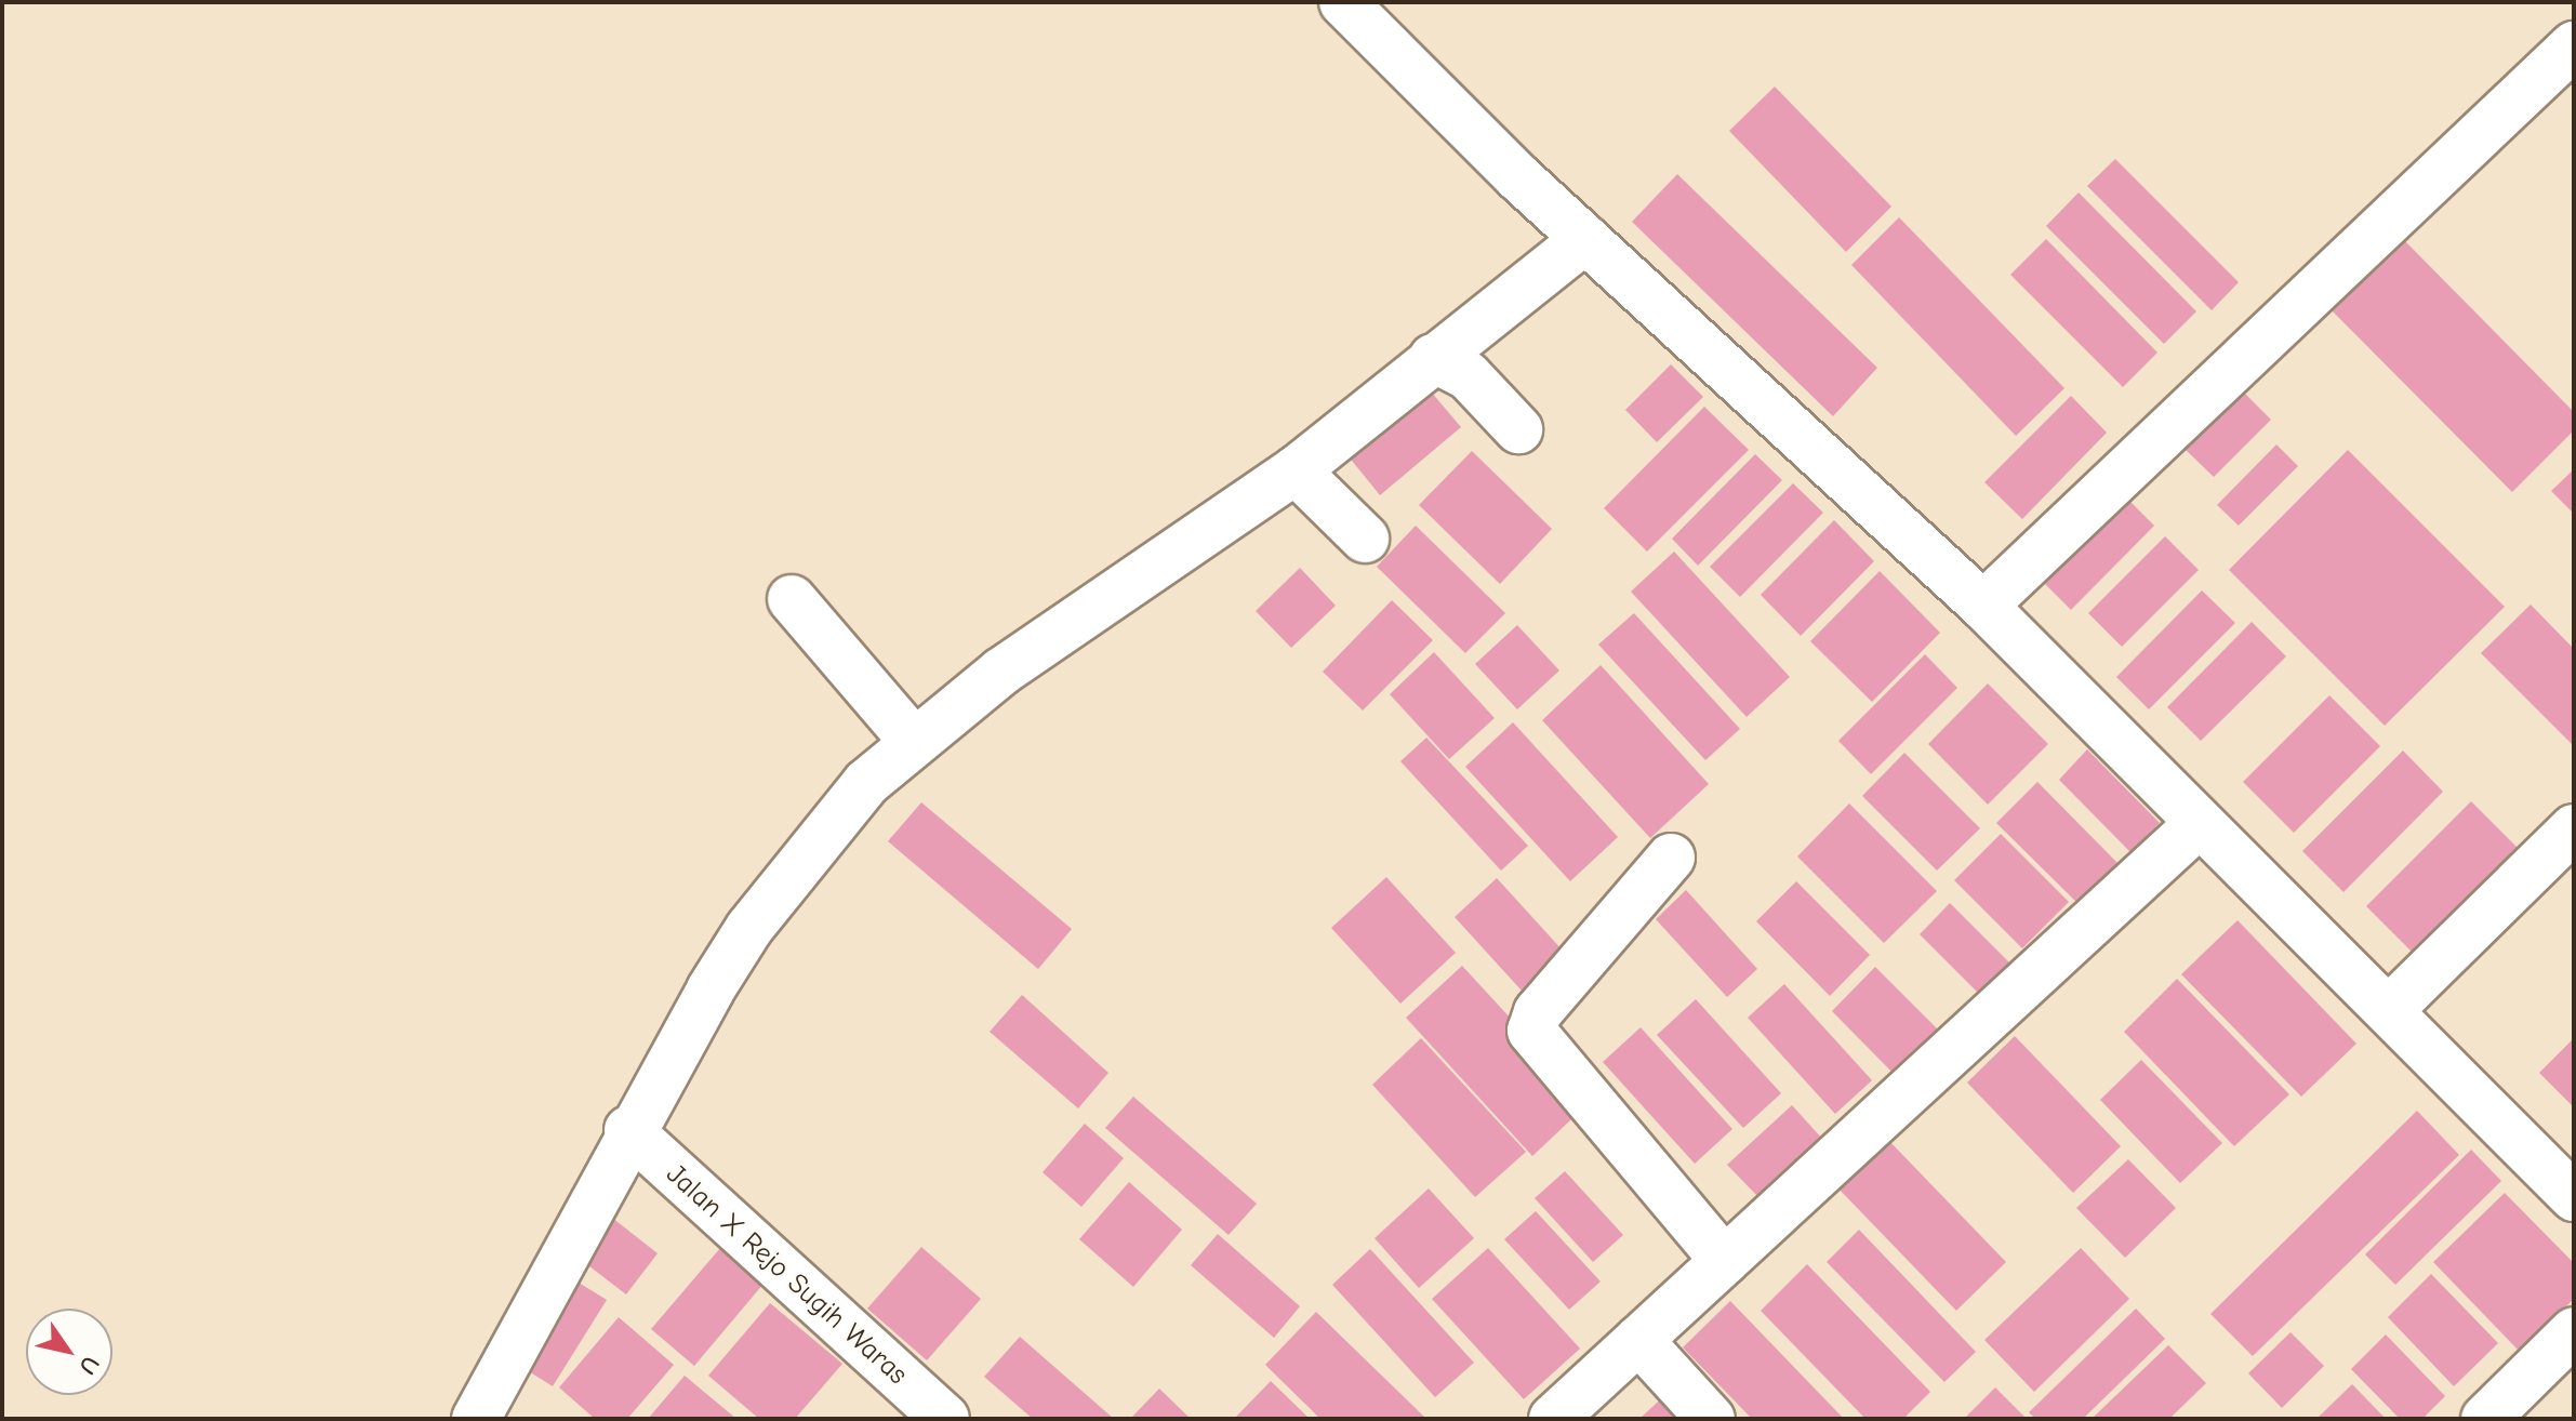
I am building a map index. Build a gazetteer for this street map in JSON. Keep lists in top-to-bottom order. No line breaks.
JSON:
{"streets":{"street":["Jalan X Rejo Sugih Waras"]},"north":"bottom right"}
